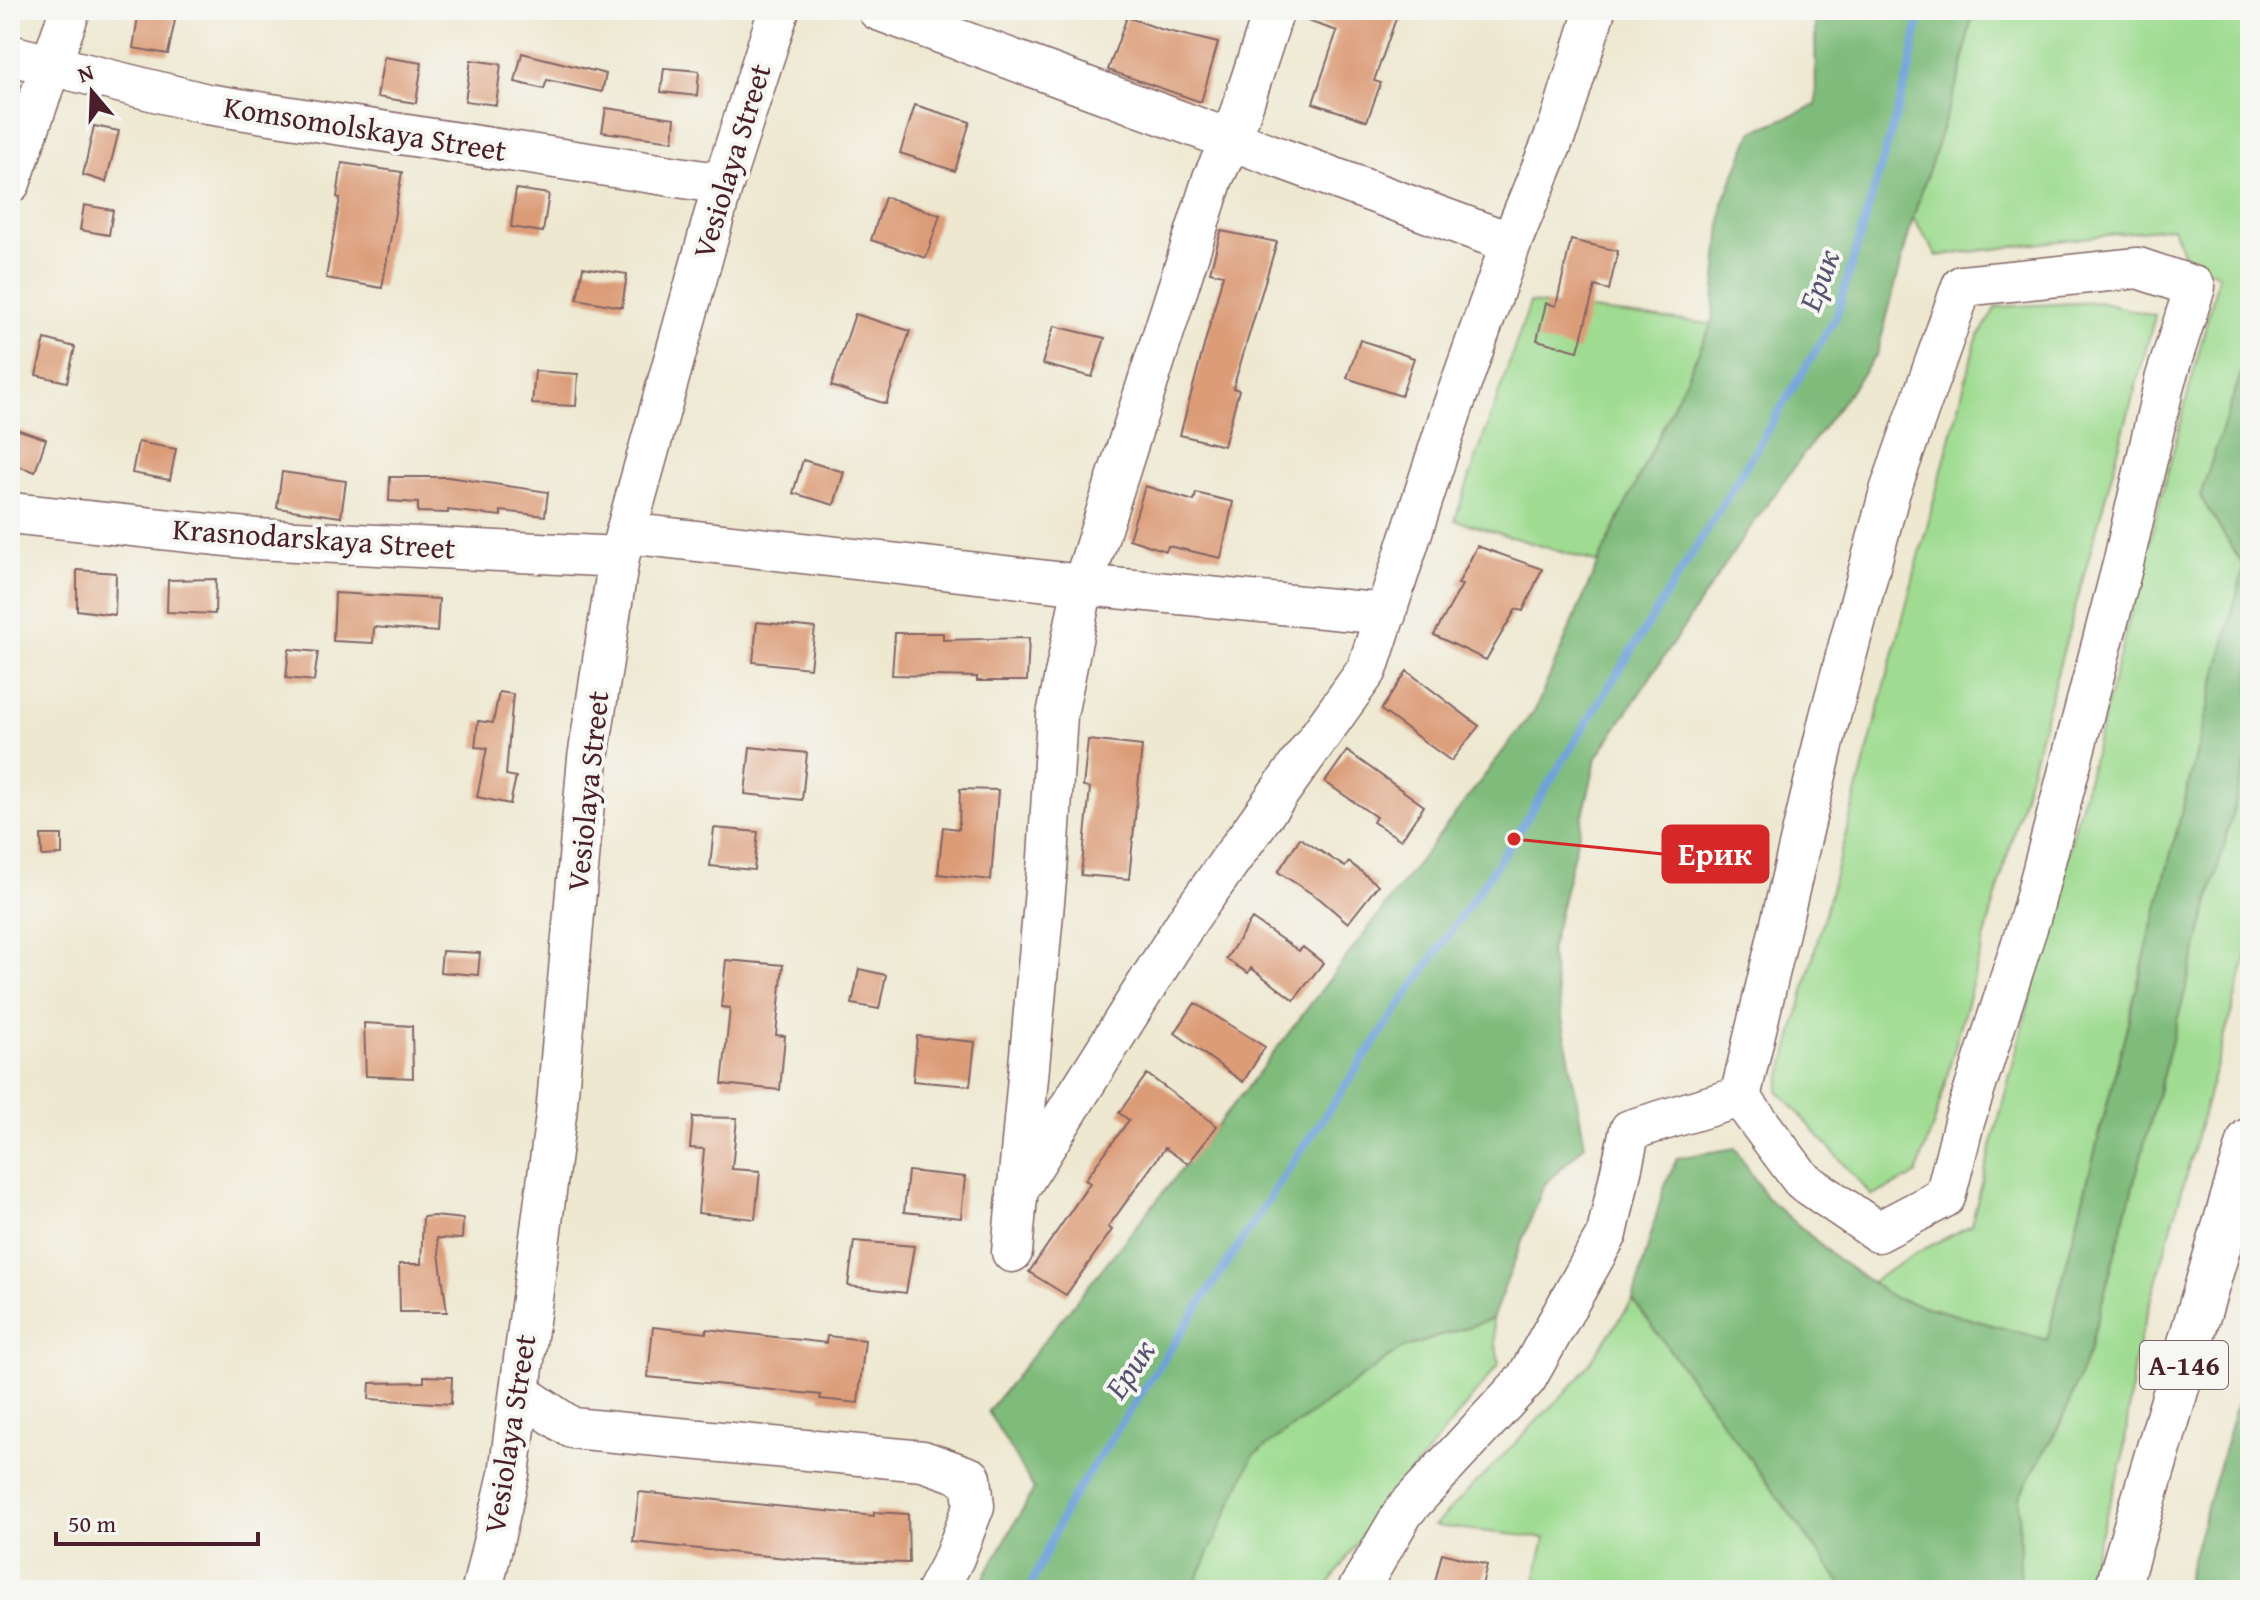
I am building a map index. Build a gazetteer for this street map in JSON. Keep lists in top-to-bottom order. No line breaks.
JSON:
{"streets":{"highway":["А-146"],"street":["Komsomolskaya Street","Vesiolaya Street","Krasnodarskaya Street"]},"crossings":[["Komsomolskaya Street","Vesiolaya Street"],["Vesiolaya Street","Krasnodarskaya Street"]],"water":["Ерик"],"places":["Ерик"],"scale_bar":"50 m","north":"top"}
